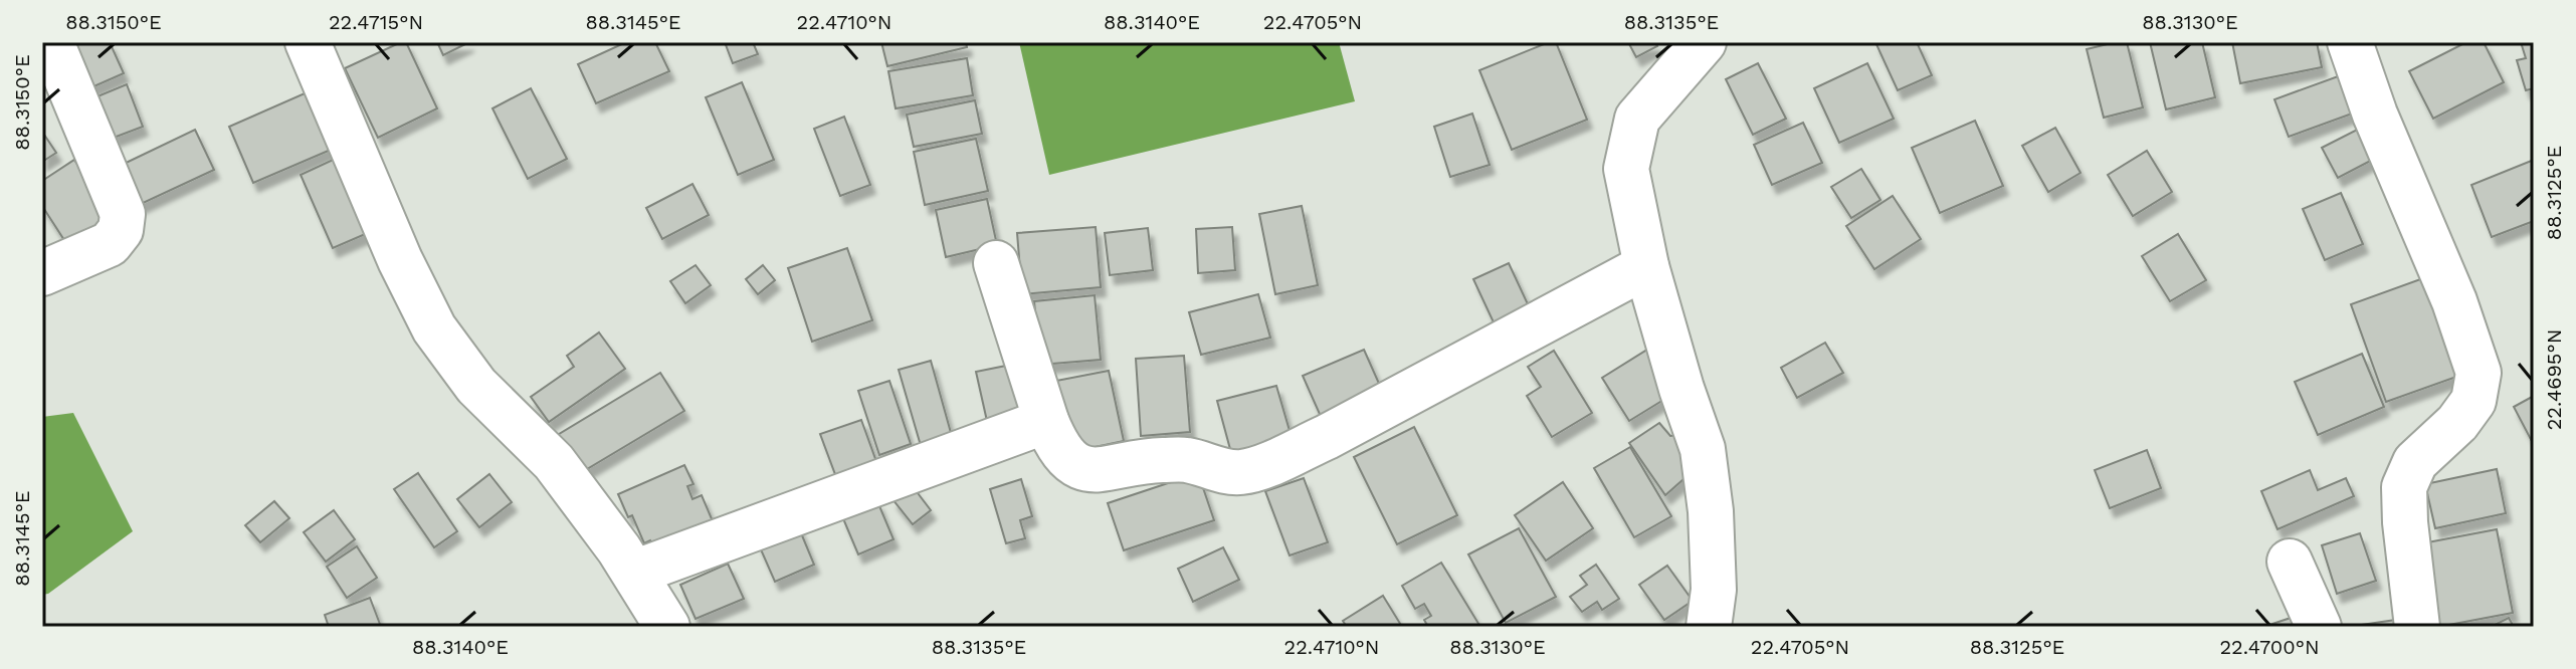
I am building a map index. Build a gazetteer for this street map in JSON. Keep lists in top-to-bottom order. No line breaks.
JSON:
{"coordinates":["88.3150°E","22.4715°N","88.3145°E","22.4710°N","88.3140°E","22.4705°N","88.3135°E","88.3130°E","88.3125°E","22.4695°N","22.4700°N"]}
